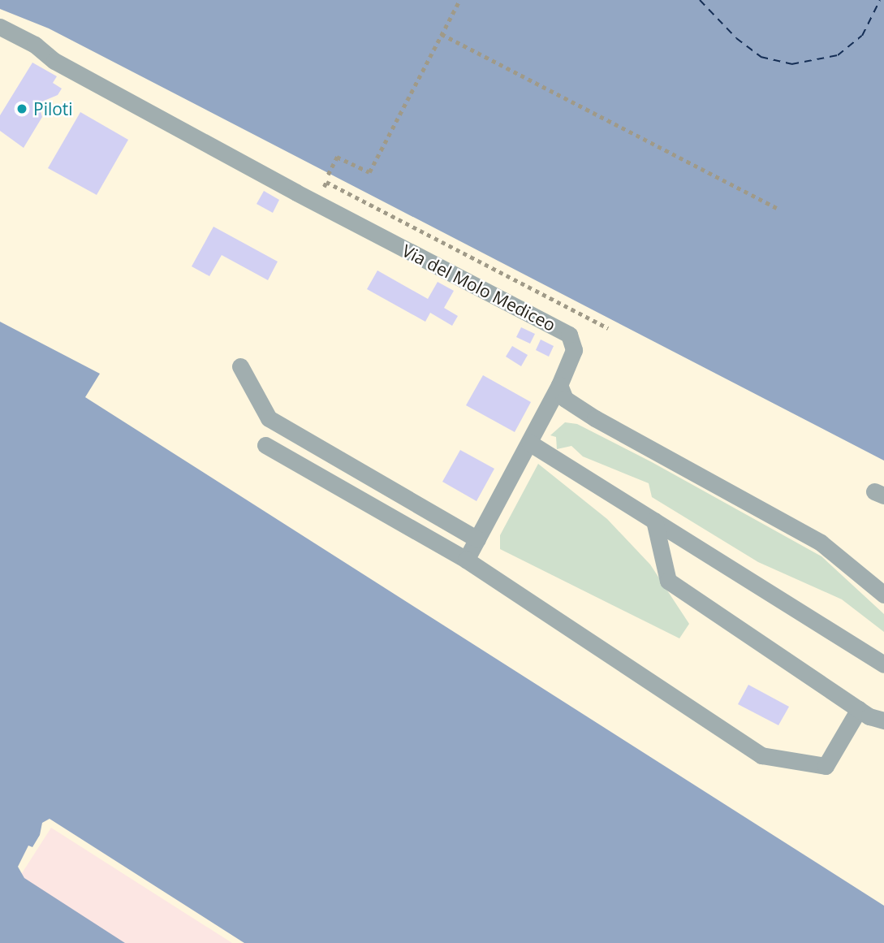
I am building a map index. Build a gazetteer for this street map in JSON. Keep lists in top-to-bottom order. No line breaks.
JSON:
{"streets":{"street":["Via del Molo Mediceo"]},"places":["Piloti"]}
